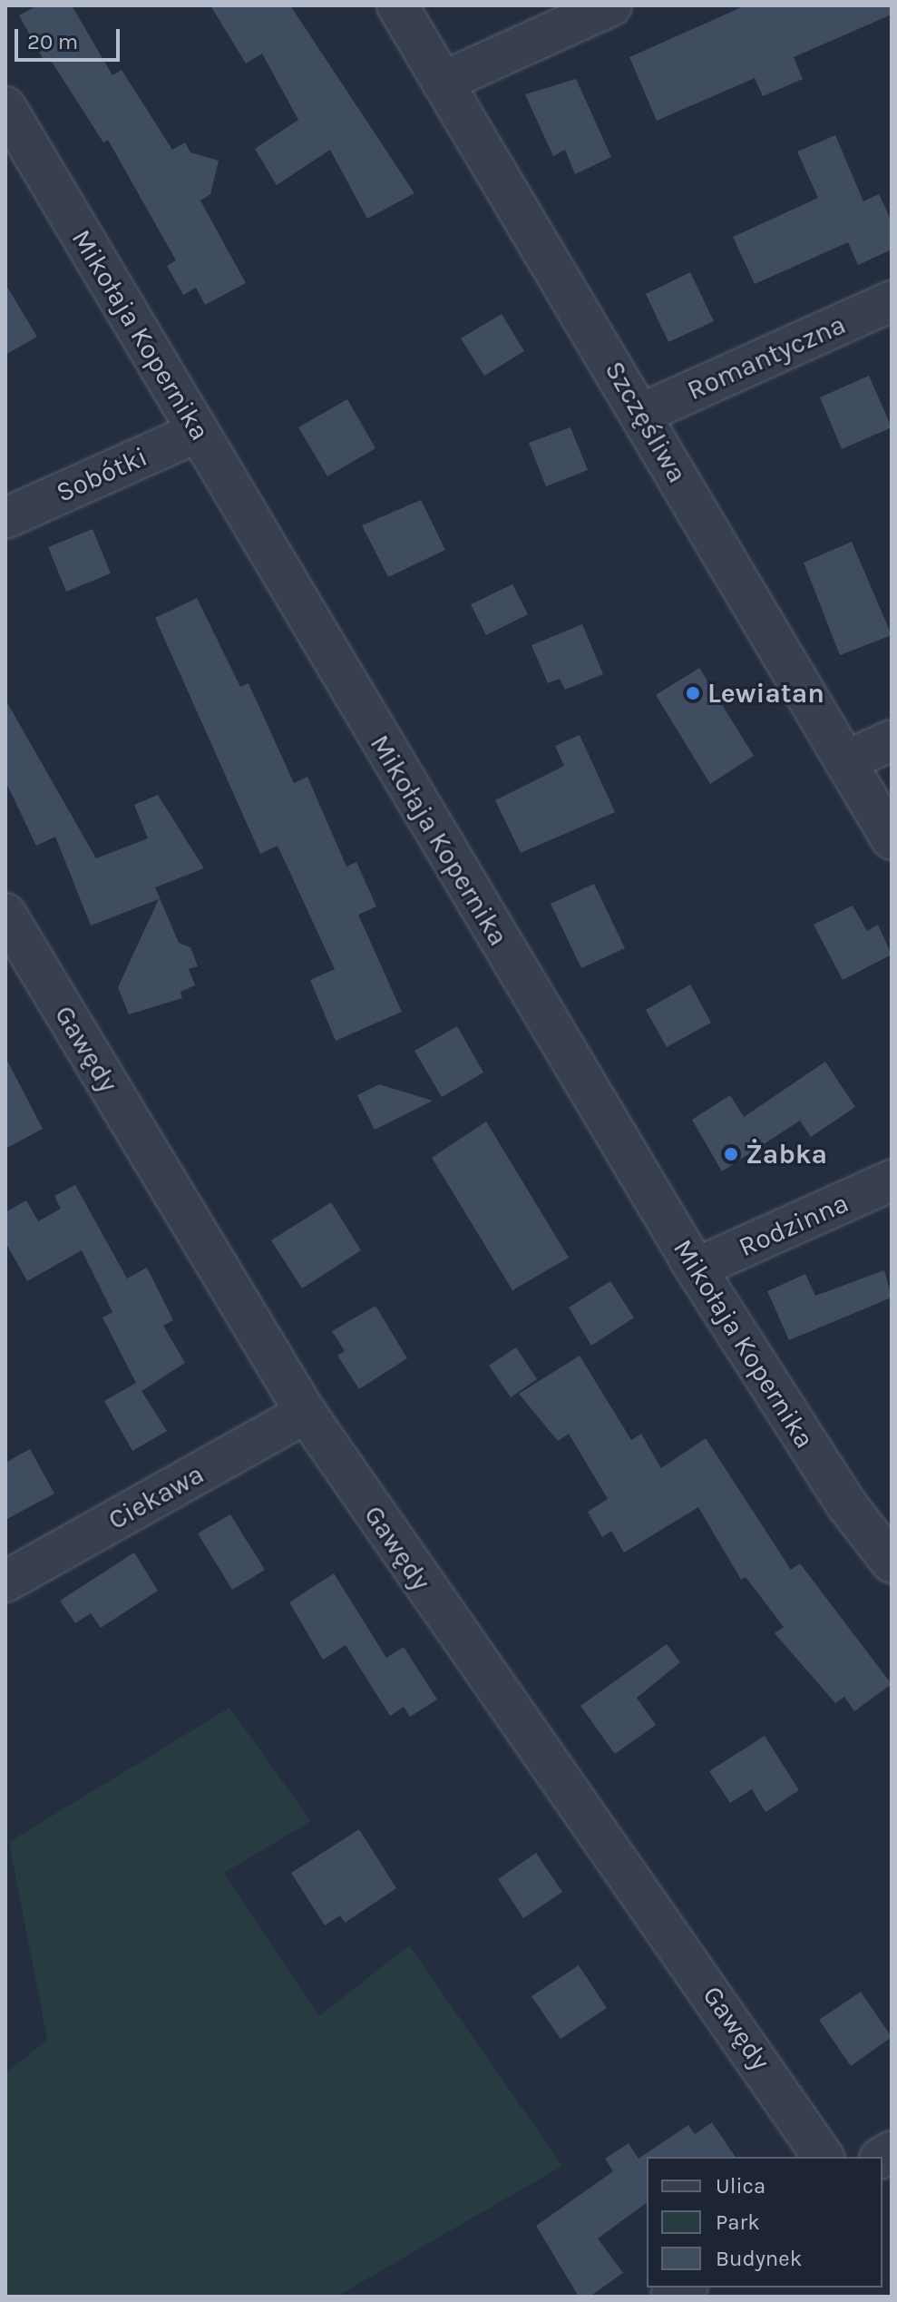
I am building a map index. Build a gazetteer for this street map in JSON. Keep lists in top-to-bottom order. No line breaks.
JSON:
{"streets":{"street":["Mikołaja Kopernika","Romantyczna","Szczęśliwa","Sobótki","Gawędy","Rodzinna","Ciekawa"]},"crossings":[["Mikołaja Kopernika","Sobótki"],["Mikołaja Kopernika","Rodzinna"],["Romantyczna","Szczęśliwa"],["Gawędy","Ciekawa"]],"places":["Lewiatan","Żabka"],"legend":["Ulica","Park","Budynek"],"scale_bar":"20 m"}
